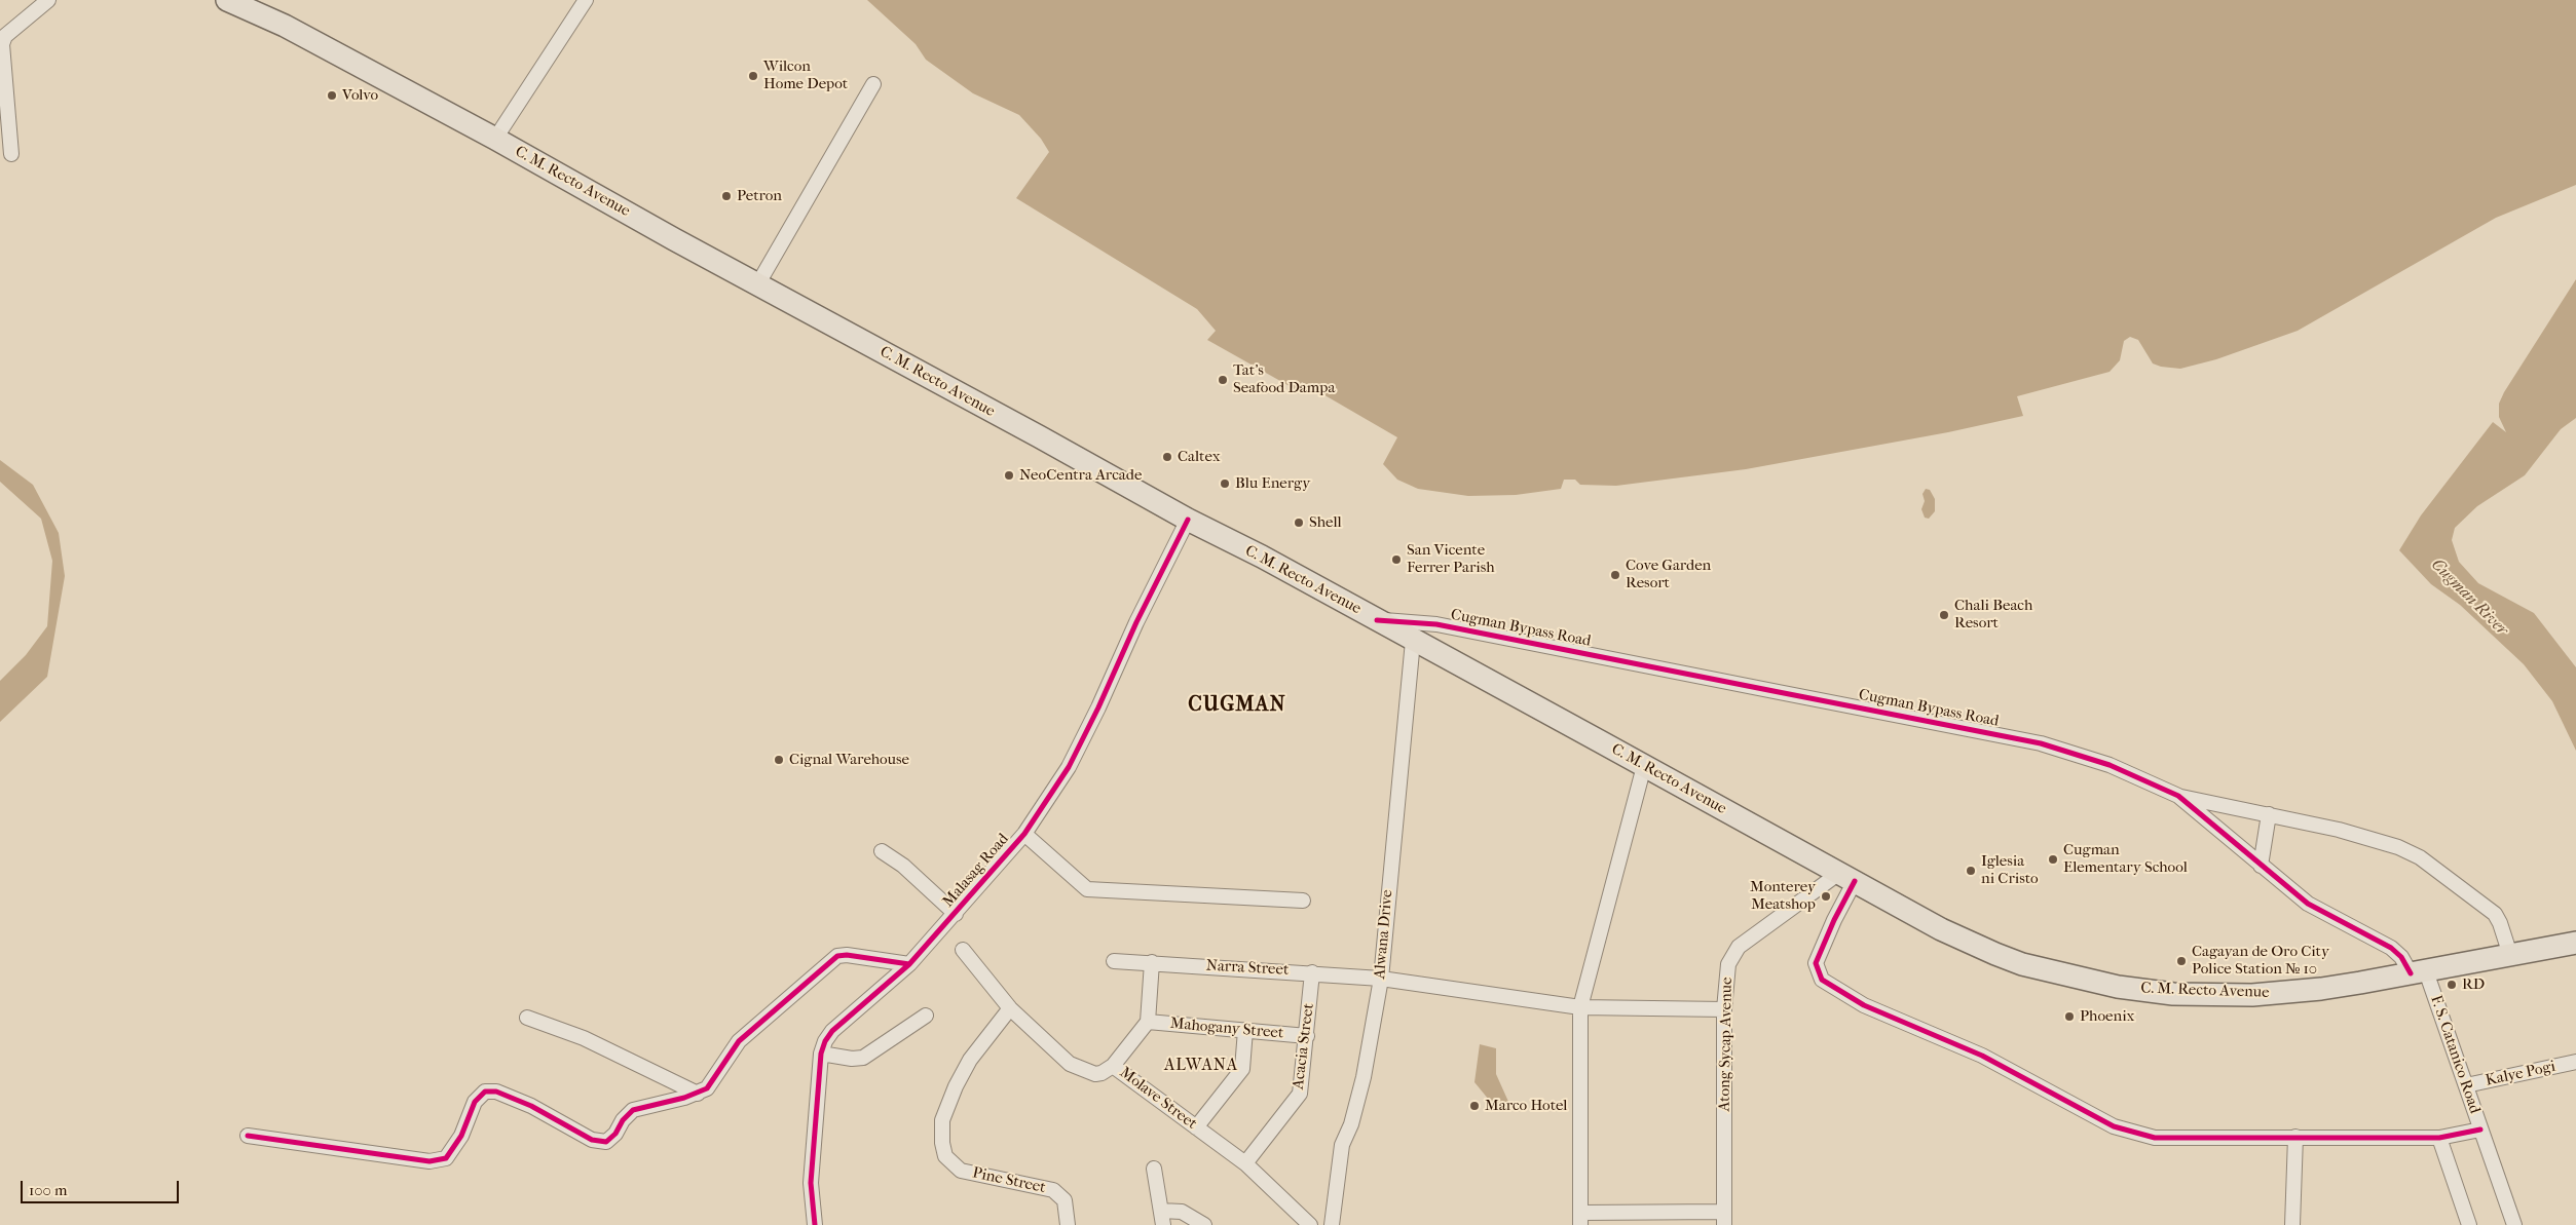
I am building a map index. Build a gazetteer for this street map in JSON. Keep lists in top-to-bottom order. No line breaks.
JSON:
{"streets":{"highway":["C. M. Recto Avenue"],"street":["Cugman Bypass Road","Malasag Road","Alwana Drive","Narra Street","Mahogany Street","Atong Sycap Avenue","Acacia Street","F. S. Catanico Road","Kalye Pogi","Molave Street","Pine Street"]},"crossings":[["C. M. Recto Avenue","Cugman Bypass Road"],["C. M. Recto Avenue","Malasag Road"],["C. M. Recto Avenue","Alwana Drive"],["C. M. Recto Avenue","Atong Sycap Avenue"],["C. M. Recto Avenue","F. S. Catanico Road"],["Cugman Bypass Road","F. S. Catanico Road"],["Alwana Drive","Narra Street"],["Narra Street","Atong Sycap Avenue"],["Narra Street","Acacia Street"],["Mahogany Street","Acacia Street"],["Acacia Street","Molave Street"],["F. S. Catanico Road","Kalye Pogi"],["Molave Street","Pine Street"]],"districts":["CUGMAN","ALWANA"],"water":["Cugman River"],"places":["Wilcon Home Depot","Volvo","Petron","Tat's Seafood Dampa","Caltex","NeoCentra Arcade","Blu Energy","Shell","San Vicente Ferrer Parish","Cove Garden Resort","Chali Beach Resort","Cignal Warehouse","Cugman Elementary School","Iglesia ni Cristo","Monterey Meatshop","Cagayan de Oro City Police Station № 10","RD","Phoenix","Marco Hotel"],"scale_bar":"100 m"}
